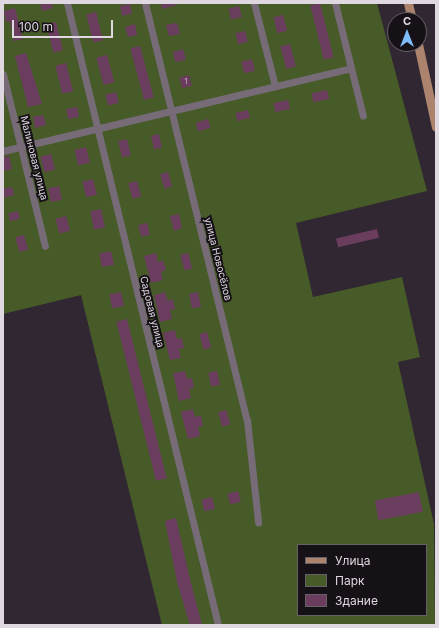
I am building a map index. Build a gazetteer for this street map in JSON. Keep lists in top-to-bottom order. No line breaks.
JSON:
{"streets":{"street":["Малиновая улица","улица Новосёлов","Садовая улица"]},"house_numbers":["1"],"legend":["Улица","Парк","Здание"],"scale_bar":"100 m","north":"top"}
